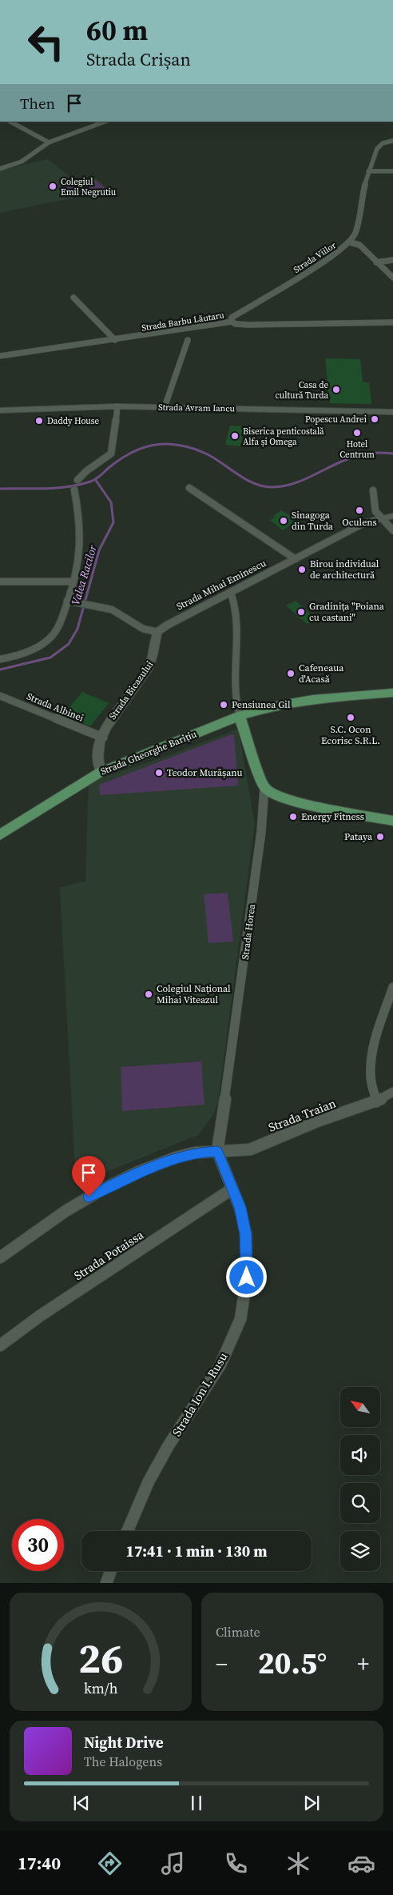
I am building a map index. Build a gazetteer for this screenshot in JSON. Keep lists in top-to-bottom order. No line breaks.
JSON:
{"streets":{"main road":["Strada Avram Iancu","Strada Gheorghe Barițiu","Strada Horea"],"street":["Strada Viilor","Strada Barbu Lăutaru","Strada Mihai Eminescu","Strada Bicazului","Strada Albinei","Strada Traian","Strada Potaissa","Strada Ion I. Rusu"]},"crossings":[["Strada Viilor","Strada Barbu Lăutaru"],["Strada Mihai Eminescu","Strada Bicazului"],["Strada Bicazului","Strada Albinei"],["Strada Bicazului","Strada Gheorghe Barițiu"],["Strada Gheorghe Barițiu","Strada Horea"],["Strada Horea","Strada Traian"],["Strada Horea","Strada Ion I. Rusu"],["Strada Traian","Strada Ion I. Rusu"],["Strada Potaissa","Strada Ion I. Rusu"]],"water":["Valea Racilor"],"places":["Colegiul Emil Negrutiu","Casa de cultură Turda","Popescu Andrei","Daddy House","Hotel Centrum","Biserica penticostală Alfa și Omega","Oculens","Sinagoga din Turda","Birou individual de architectură","Gradinița \"Poiana cu castani\"","Cafeneaua d'Acasă","Pensiunea Gil","S.C. Ocon Ecorisc S.R.L.","Teodor Murășanu","Energy Fitness","Pataya","Colegiul Național Mihai Viteazul"],"north":"top left","page":{"turn":["60 m","Strada Crișan"],"then":"Then","limit":"30","trip":"17:41 · 1 min · 130 m","tile":"Climate","heat":["−","20.5°","+"],"song":["Night Drive","The Halogens"],"tabs":"17:40","gauge":["26","km/h"]}}
